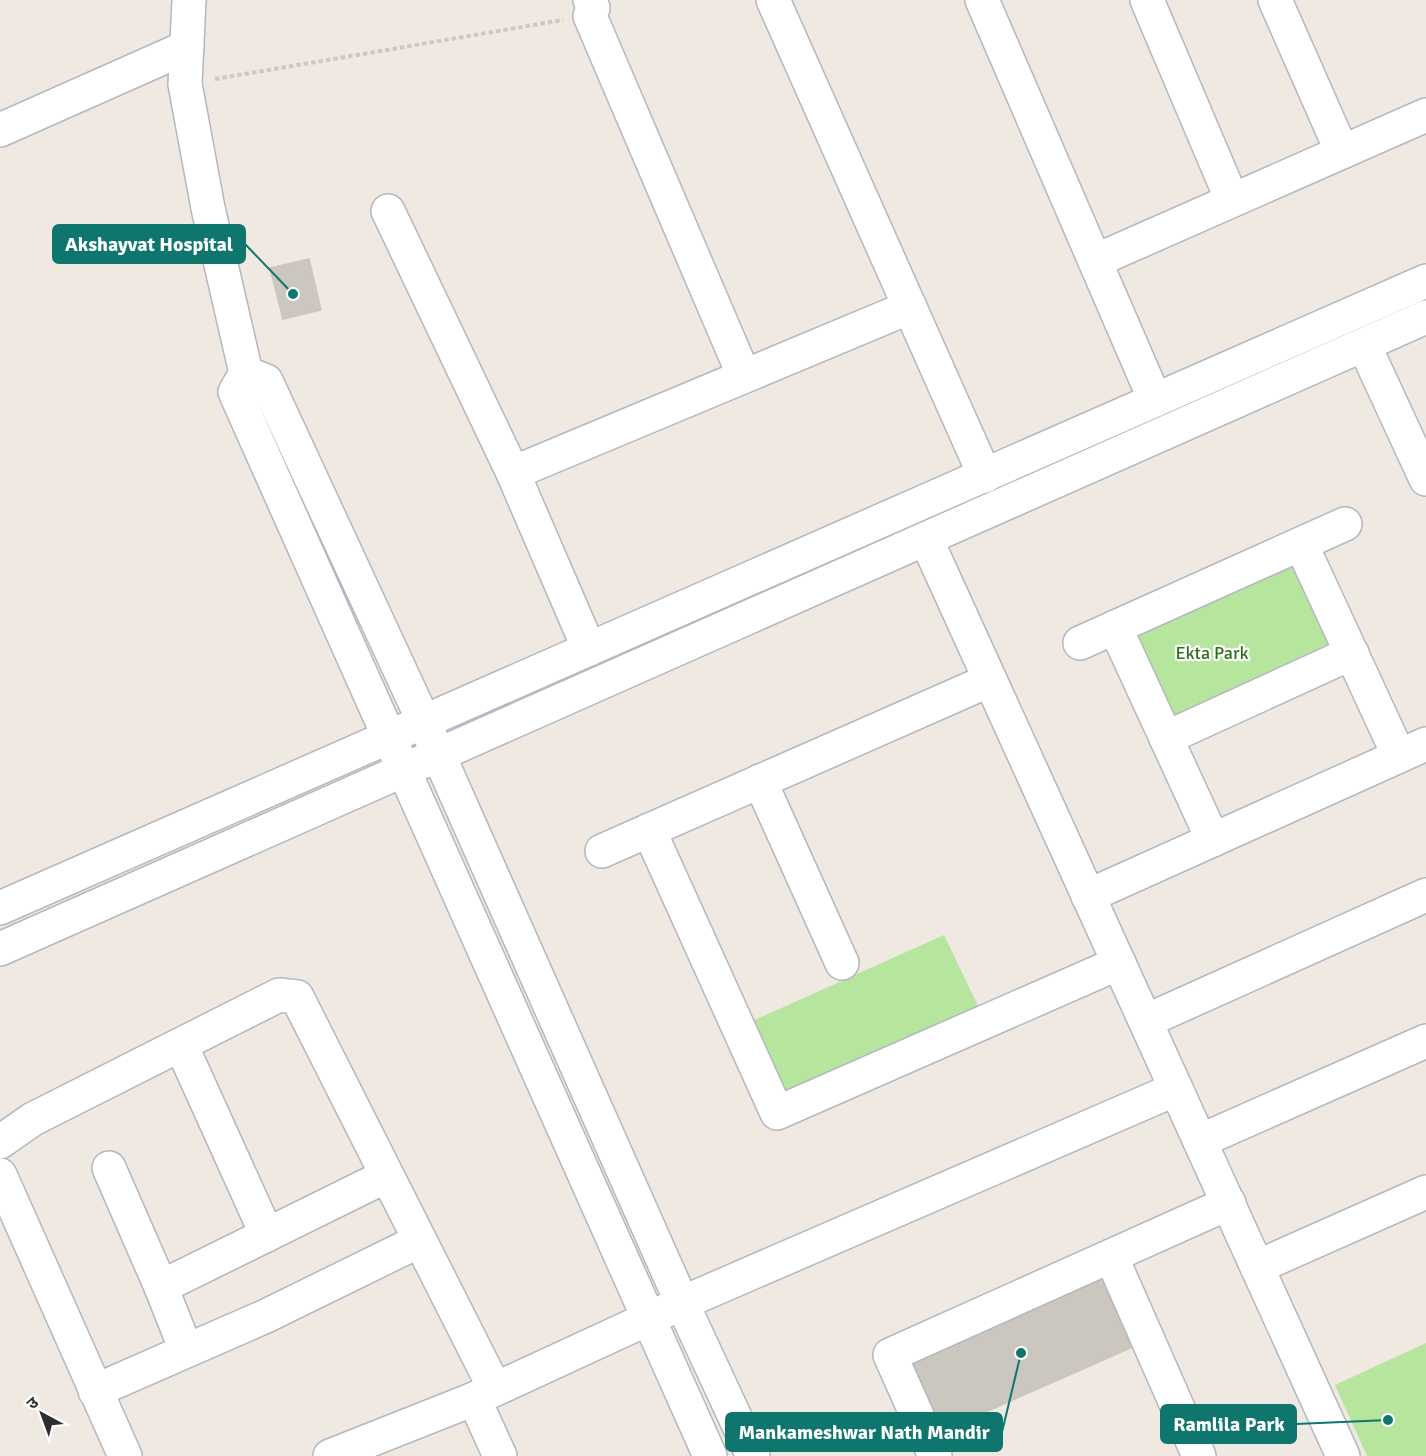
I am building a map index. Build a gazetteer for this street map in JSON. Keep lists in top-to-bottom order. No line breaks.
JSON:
{"parks":["Ekta Park"],"places":["Akshayvat Hospital","Mankameshwar Nath Mandir","Ramlila Park"],"north":"top left"}
